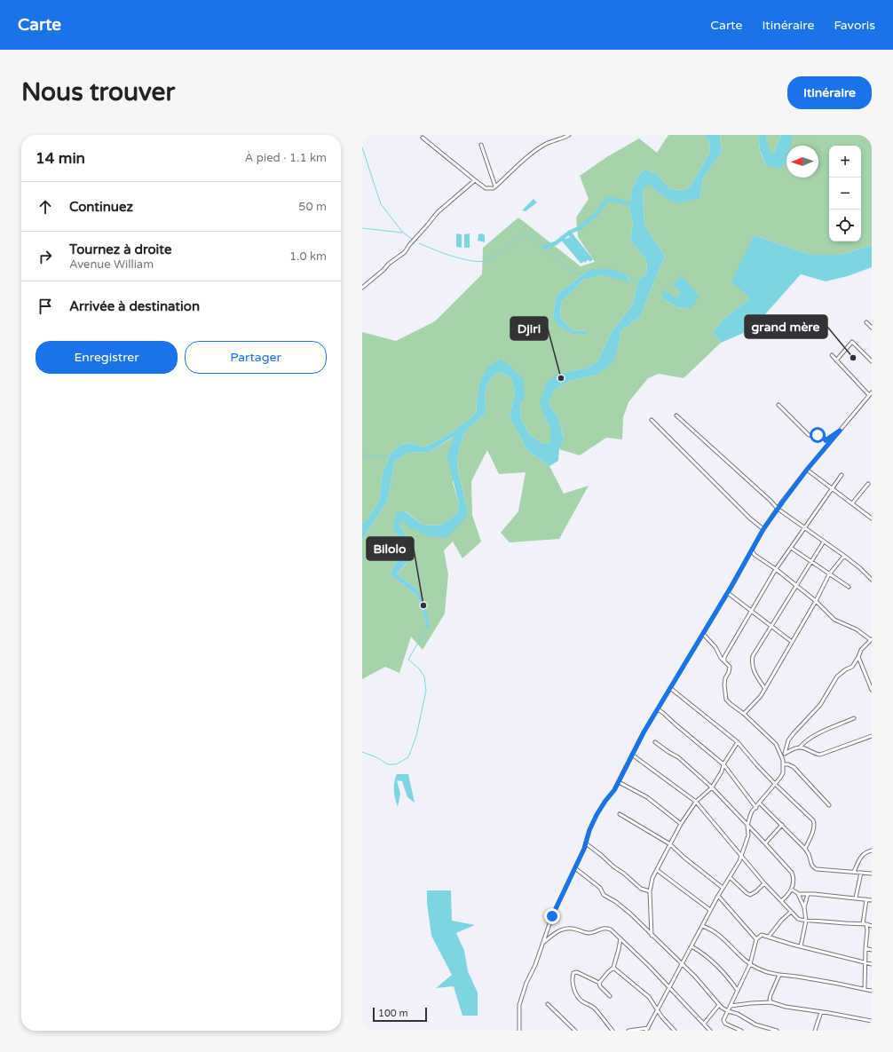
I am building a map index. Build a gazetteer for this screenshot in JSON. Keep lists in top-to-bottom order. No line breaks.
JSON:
{"places":["grand mère","Djiri","Bilolo"],"scale_bar":"100 m","north":"left","page":{"header":"Carte","nav":["Carte","Itinéraire","Favoris"],"buttons":["Itinéraire",["Enregistrer","Partager"]],"title":"Nous trouver","heading":["14 min","À pied · 1.1 km"],"map_buttons":["+","−"],"list":[["Continuez","50 m"],["Tournez à droite","Avenue William","1.0 km"],"Arrivée à destination"],"scale":"100 m"}}
